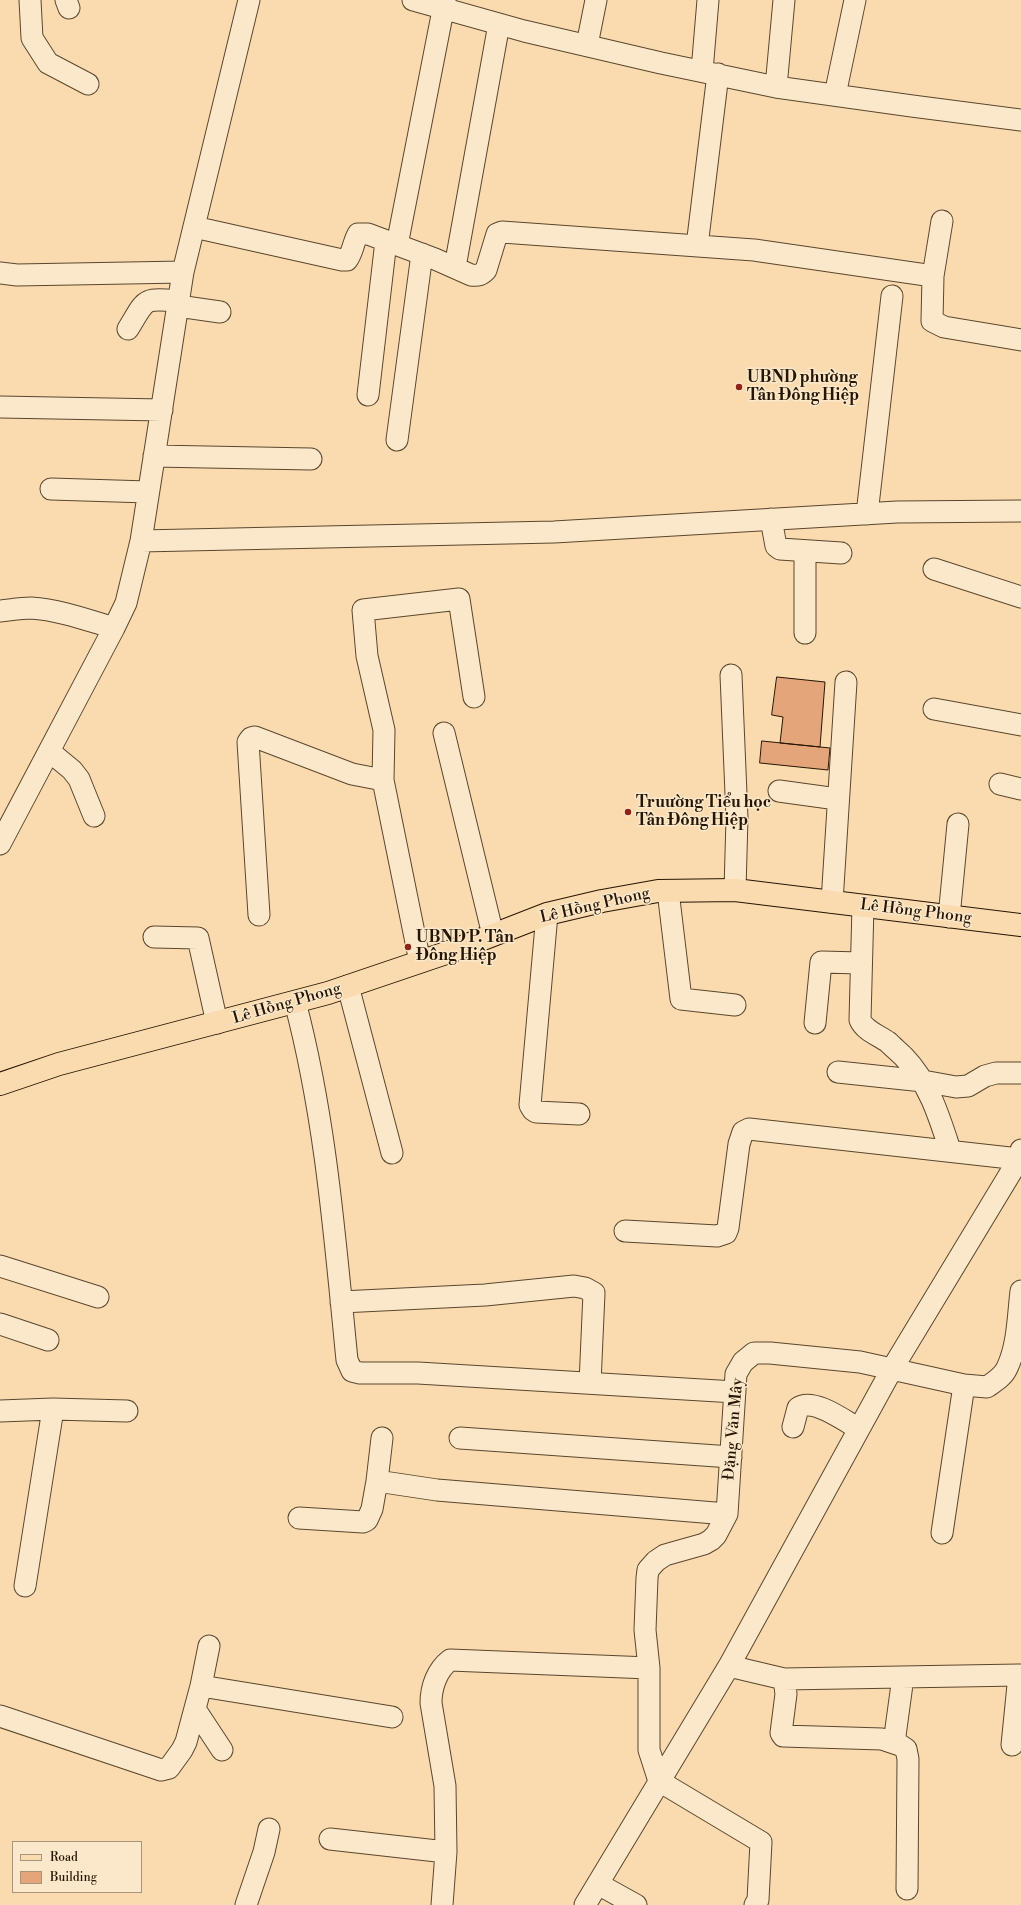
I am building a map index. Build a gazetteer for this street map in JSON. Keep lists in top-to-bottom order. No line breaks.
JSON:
{"streets":{"main road":["Lê Hồng Phong"],"street":["Đặng Văn Mây"]},"places":["UBND phường Tân Đông Hiệp","Truường Tiểu học Tân Đông Hiệp","UBND P. Tân Đông Hiệp"],"legend":["Road","Building"]}
